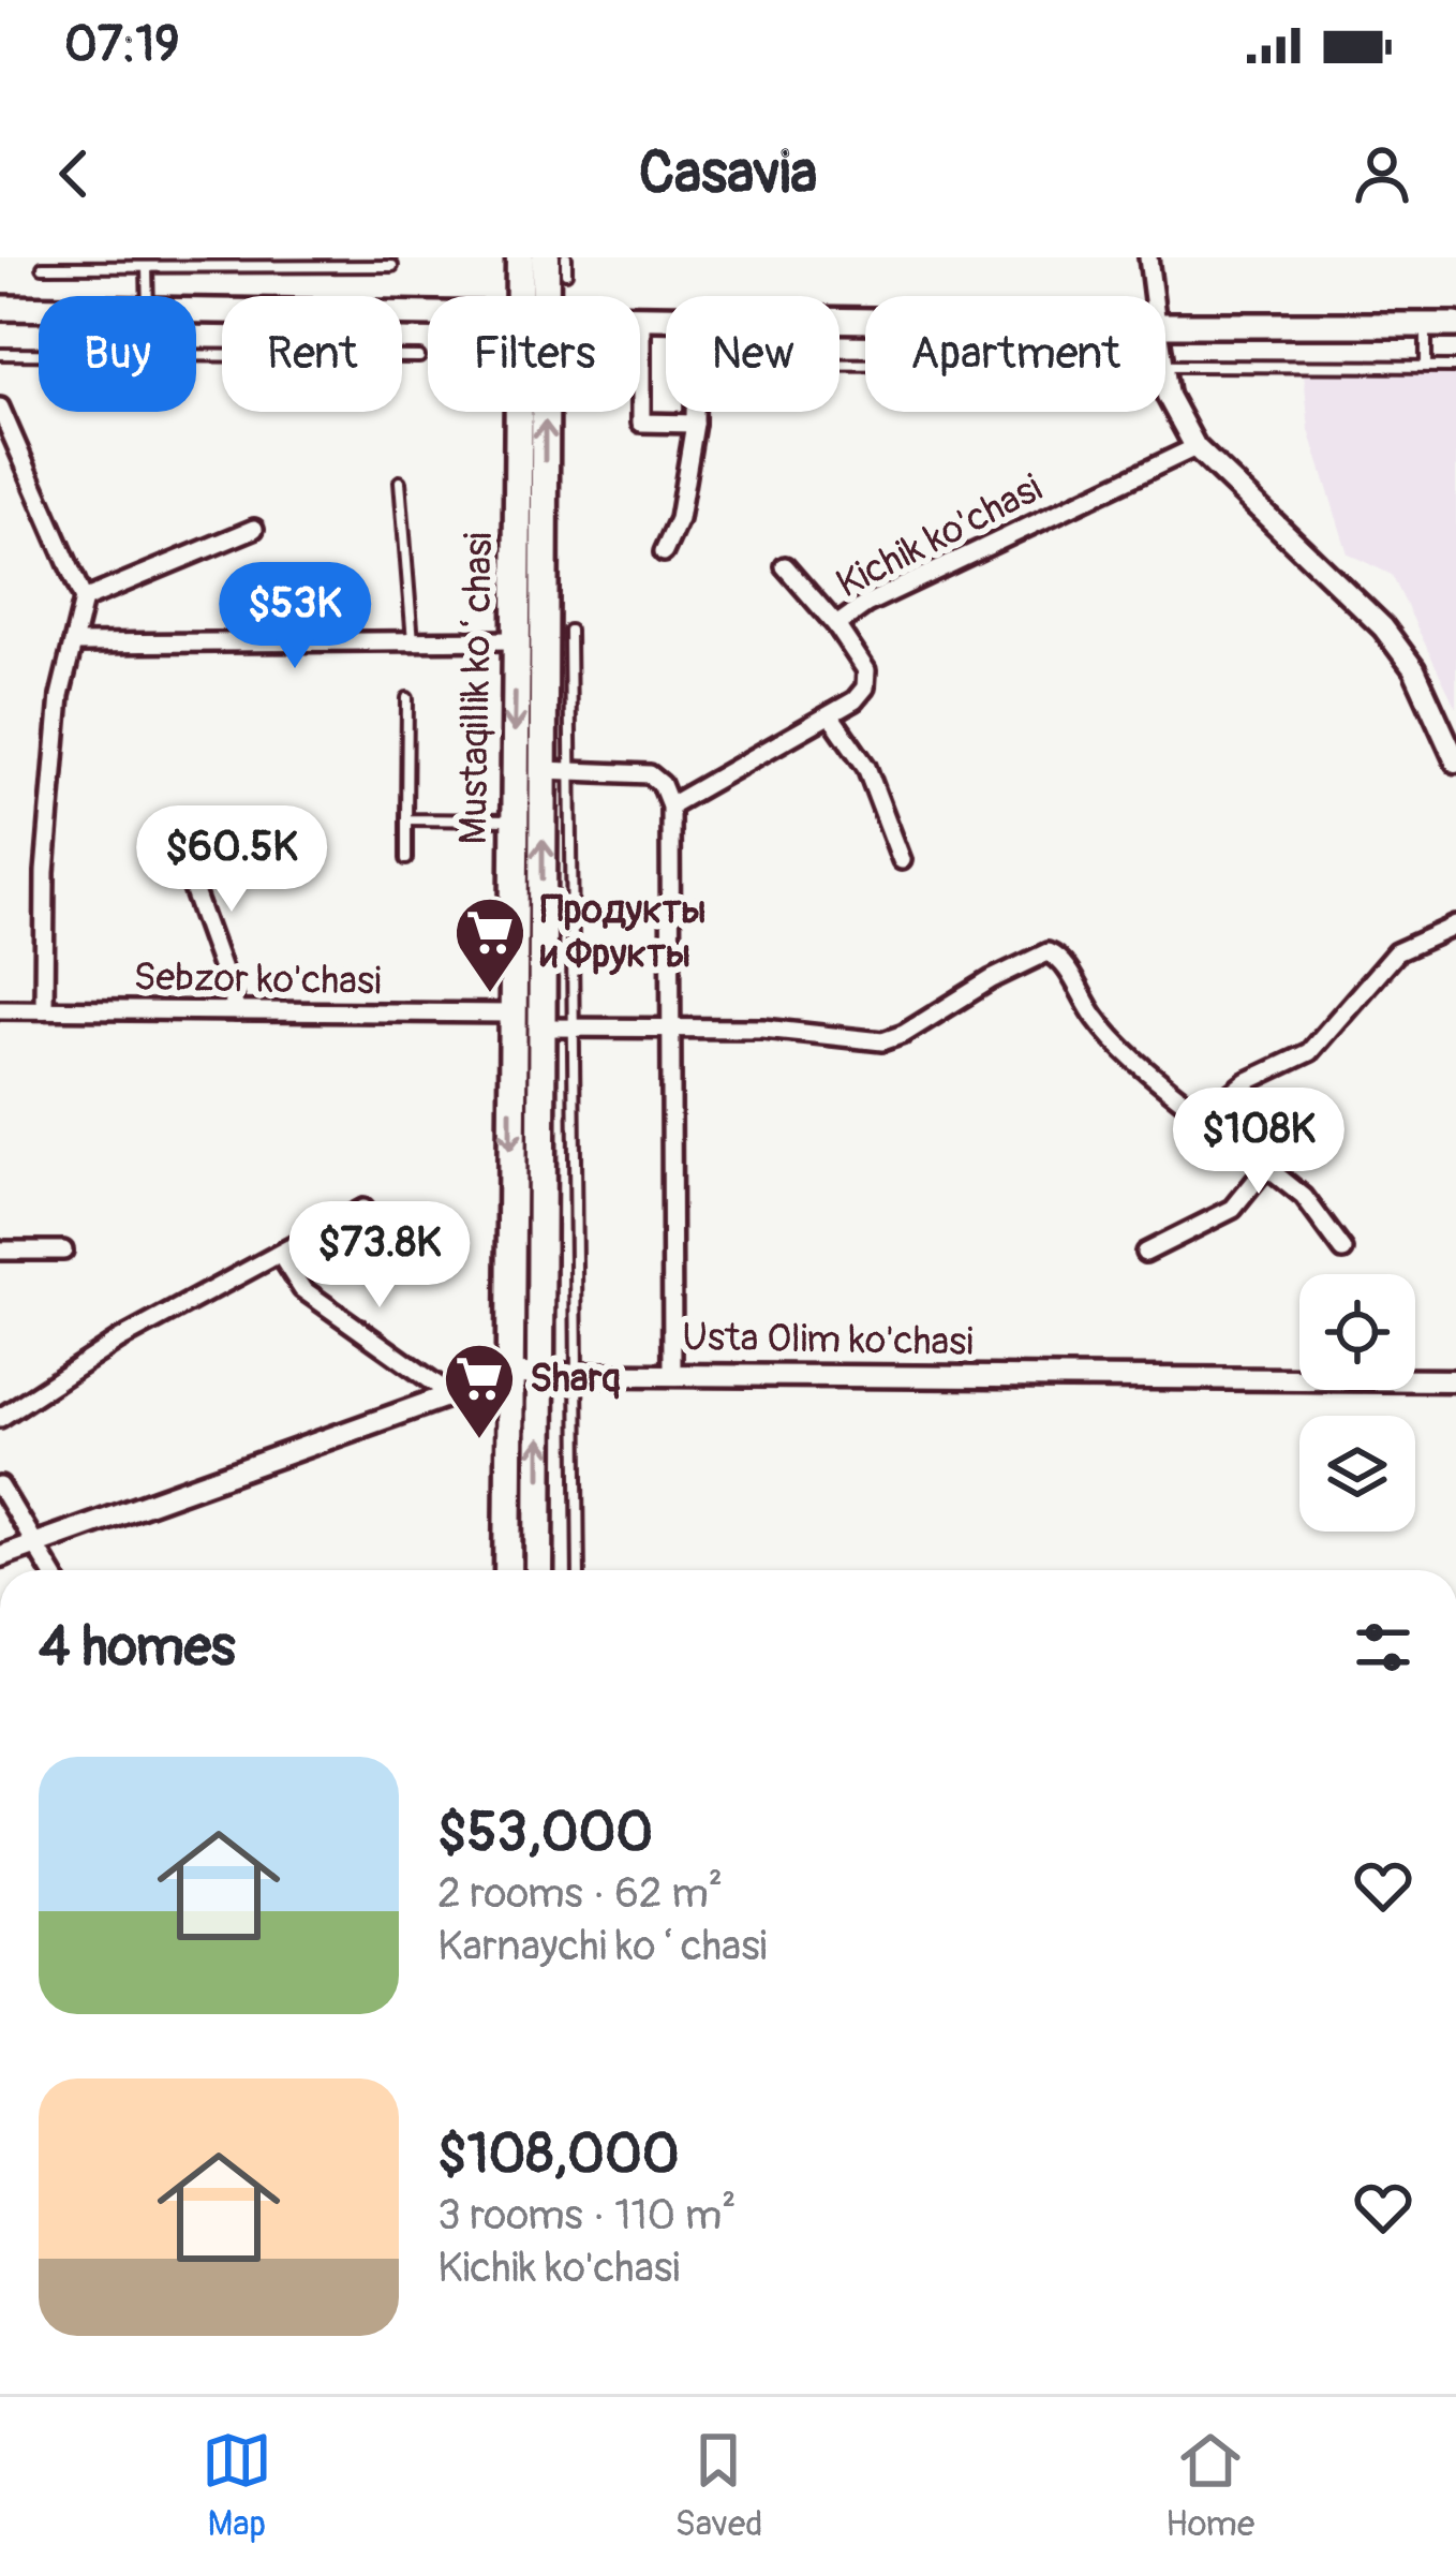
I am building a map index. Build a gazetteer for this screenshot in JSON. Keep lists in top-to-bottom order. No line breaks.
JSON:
{"streets":{"main road":["Mustaqillik koʻchasi"],"street":["Kichik ko'chasi","Sebzor ko'chasi","Usta Olim ko'chasi"]},"crossings":[["Mustaqillik koʻchasi","Sebzor ko'chasi"],["Mustaqillik koʻchasi","Usta Olim ko'chasi"]],"places":{"supermarket":["Продукты и Фрукты","Sharq"]},"page":{"status":"07:19","header":"Casavia","chip":["Buy","Rent","Filters","New","Apartment"],"price":["$53K","$60.5K","$108K","$73.8K"],"heading":"4 homes","list":[{"name":"$53,000","note":"2 rooms · 62 m² · Karnaychi koʻchasi"},{"name":"$108,000","note":"3 rooms · 110 m² · Kichik ko'chasi"}],"tabs":["Map","Saved","Home"]}}
